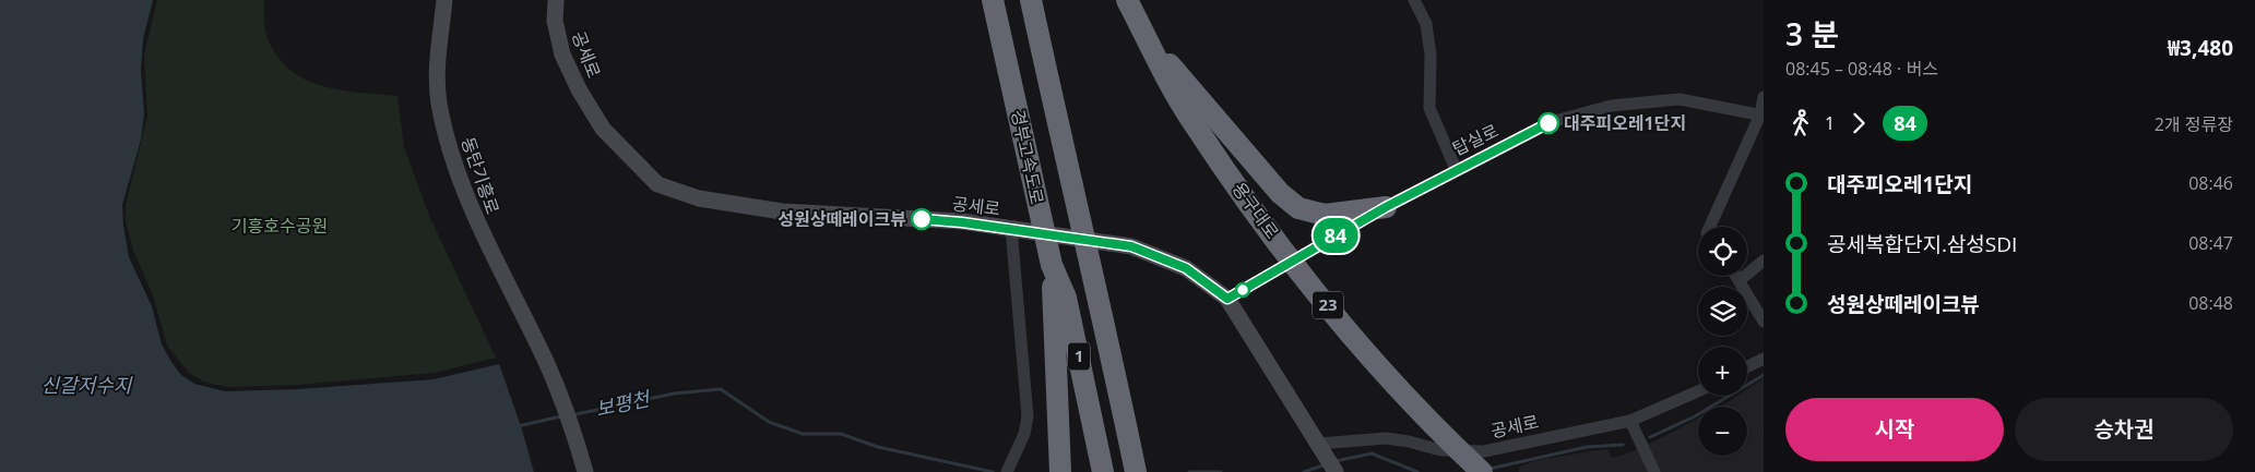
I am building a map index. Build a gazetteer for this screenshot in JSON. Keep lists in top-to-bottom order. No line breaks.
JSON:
{"streets":{"highway":["경부고속도로","용구대로","23","1"],"street":["공세로","탑실로","동탄기흥로"]},"crossings":[["공세로","탑실로"]],"water":["신갈저수지","보평천"],"parks":["기흥호수공원"],"places":["대주피오레1단지","성원상떼레이크뷰"],"lines":["bus line 84"],"page":{"on_map":"84","heading":["3 분","08:45 – 08:48 · 버스","₩3,480"],"legs":["1","84","2개 정류장"],"list":[{"name":"대주피오레1단지","value":"08:46"},{"name":"공세복합단지.삼성SDI","value":"08:47"},{"name":"성원상떼레이크뷰","value":"08:48"}],"map_buttons":["+","−"],"buttons":["시작","승차권"]}}
